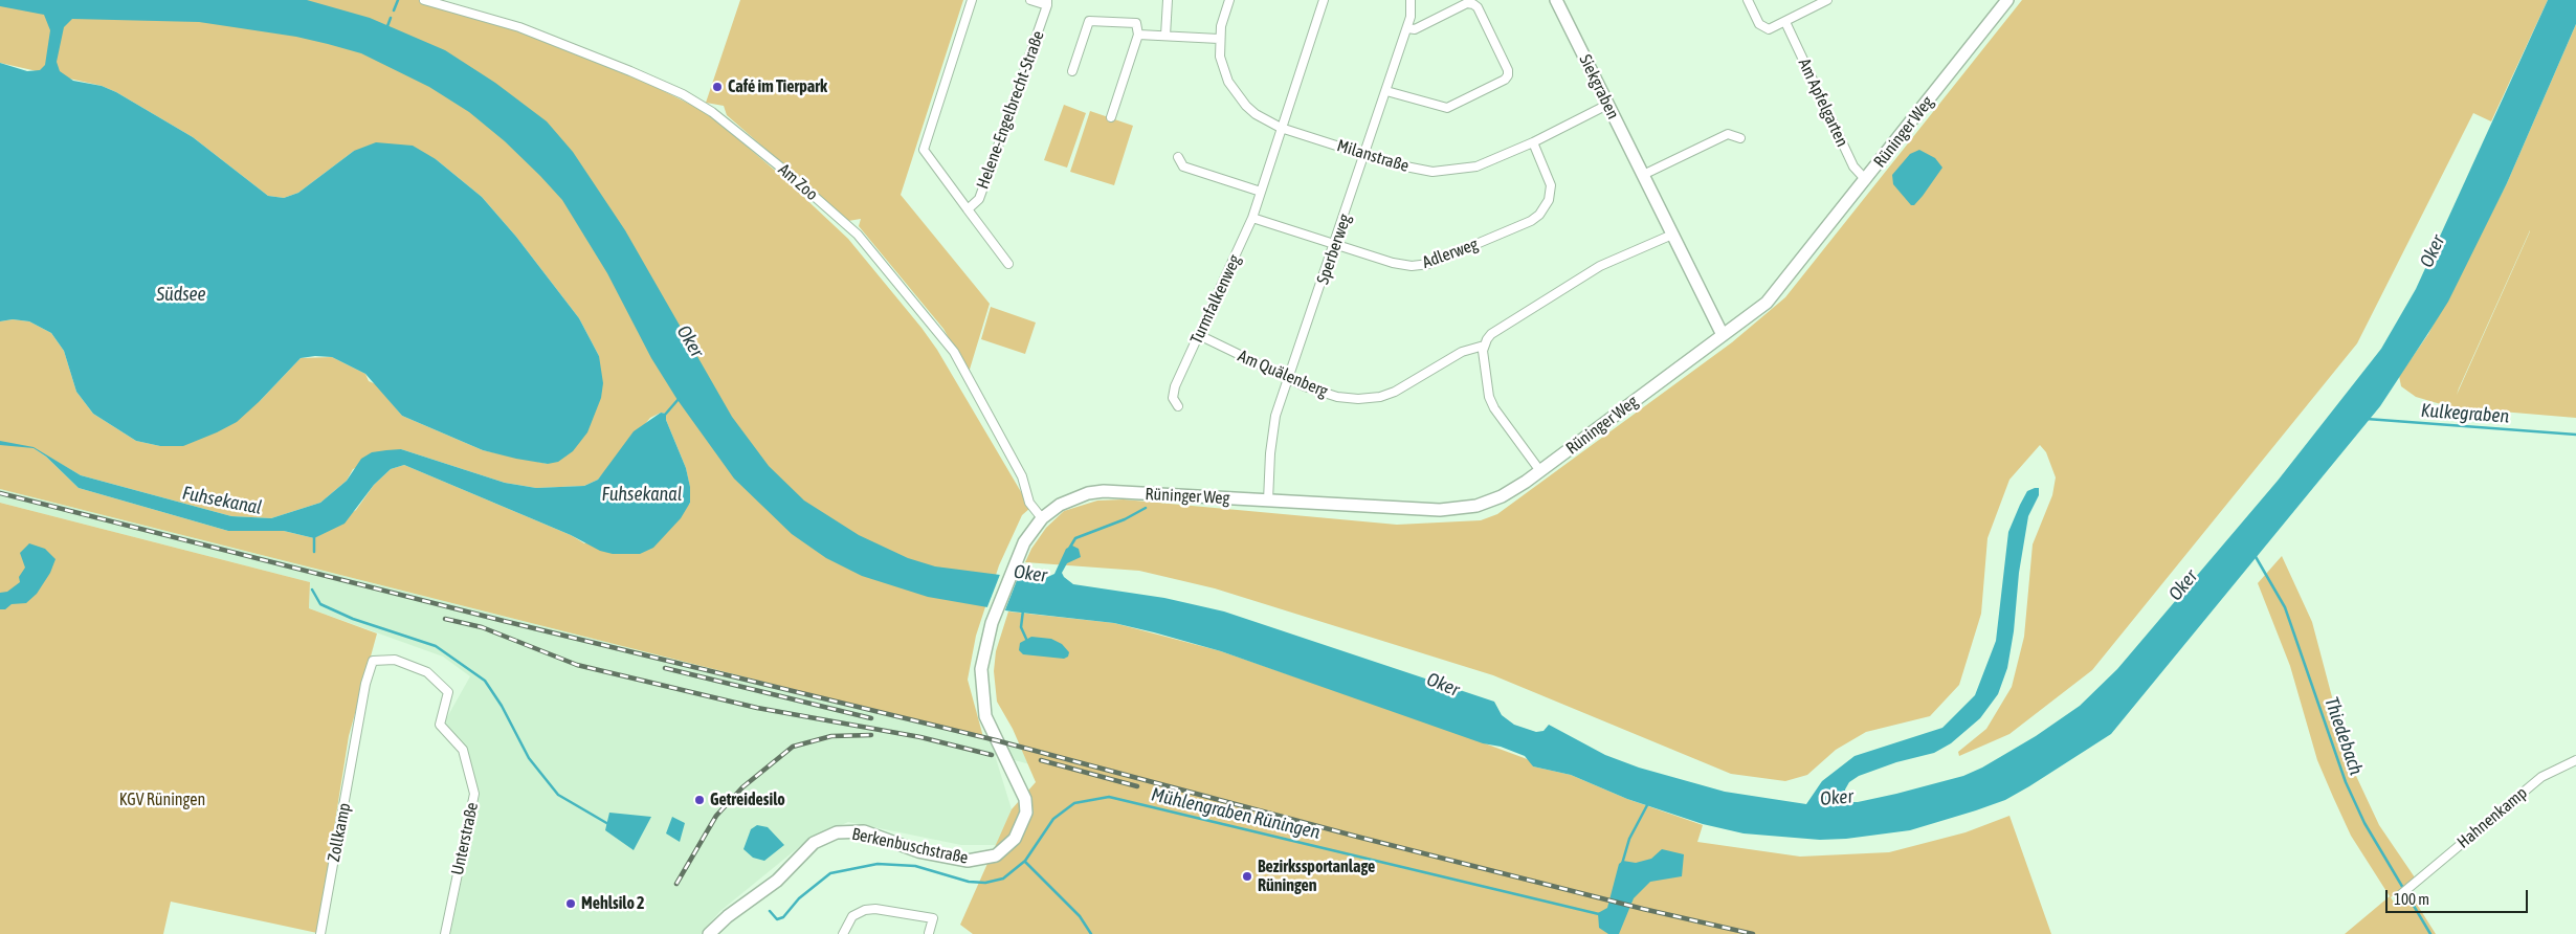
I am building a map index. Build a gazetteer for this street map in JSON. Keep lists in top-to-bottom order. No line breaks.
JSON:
{"streets":{"street":["Siekgraben","Am Apfelgarten","Helene-Engelbrecht-Straße","Rüninger Weg","Milanstraße","Am Zoo","Sperberweg","Adlerweg","Turmfalkenweg","Am Quälenberg","Hahnenkamp","Zollkamp","Unterstraße","Berkenbuschstraße"]},"crossings":[["Siekgraben","Rüninger Weg"],["Siekgraben","Milanstraße"],["Siekgraben","Am Quälenberg"],["Am Apfelgarten","Rüninger Weg"],["Rüninger Weg","Am Zoo"],["Rüninger Weg","Sperberweg"],["Rüninger Weg","Berkenbuschstraße"],["Milanstraße","Sperberweg"],["Milanstraße","Adlerweg"],["Milanstraße","Turmfalkenweg"],["Am Zoo","Berkenbuschstraße"],["Sperberweg","Adlerweg"],["Sperberweg","Am Quälenberg"],["Adlerweg","Turmfalkenweg"],["Turmfalkenweg","Am Quälenberg"],["Zollkamp","Unterstraße"]],"water":["Oker","Südsee","Kulkegraben","Fuhsekanal","Thiedebach","Mühlengraben Rüningen"],"parks":["KGV Rüningen"],"places":["Café im Tierpark","Getreidesilo","Bezirkssportanlage Rüningen","Mehlsilo 2"],"scale_bar":"100 m"}
